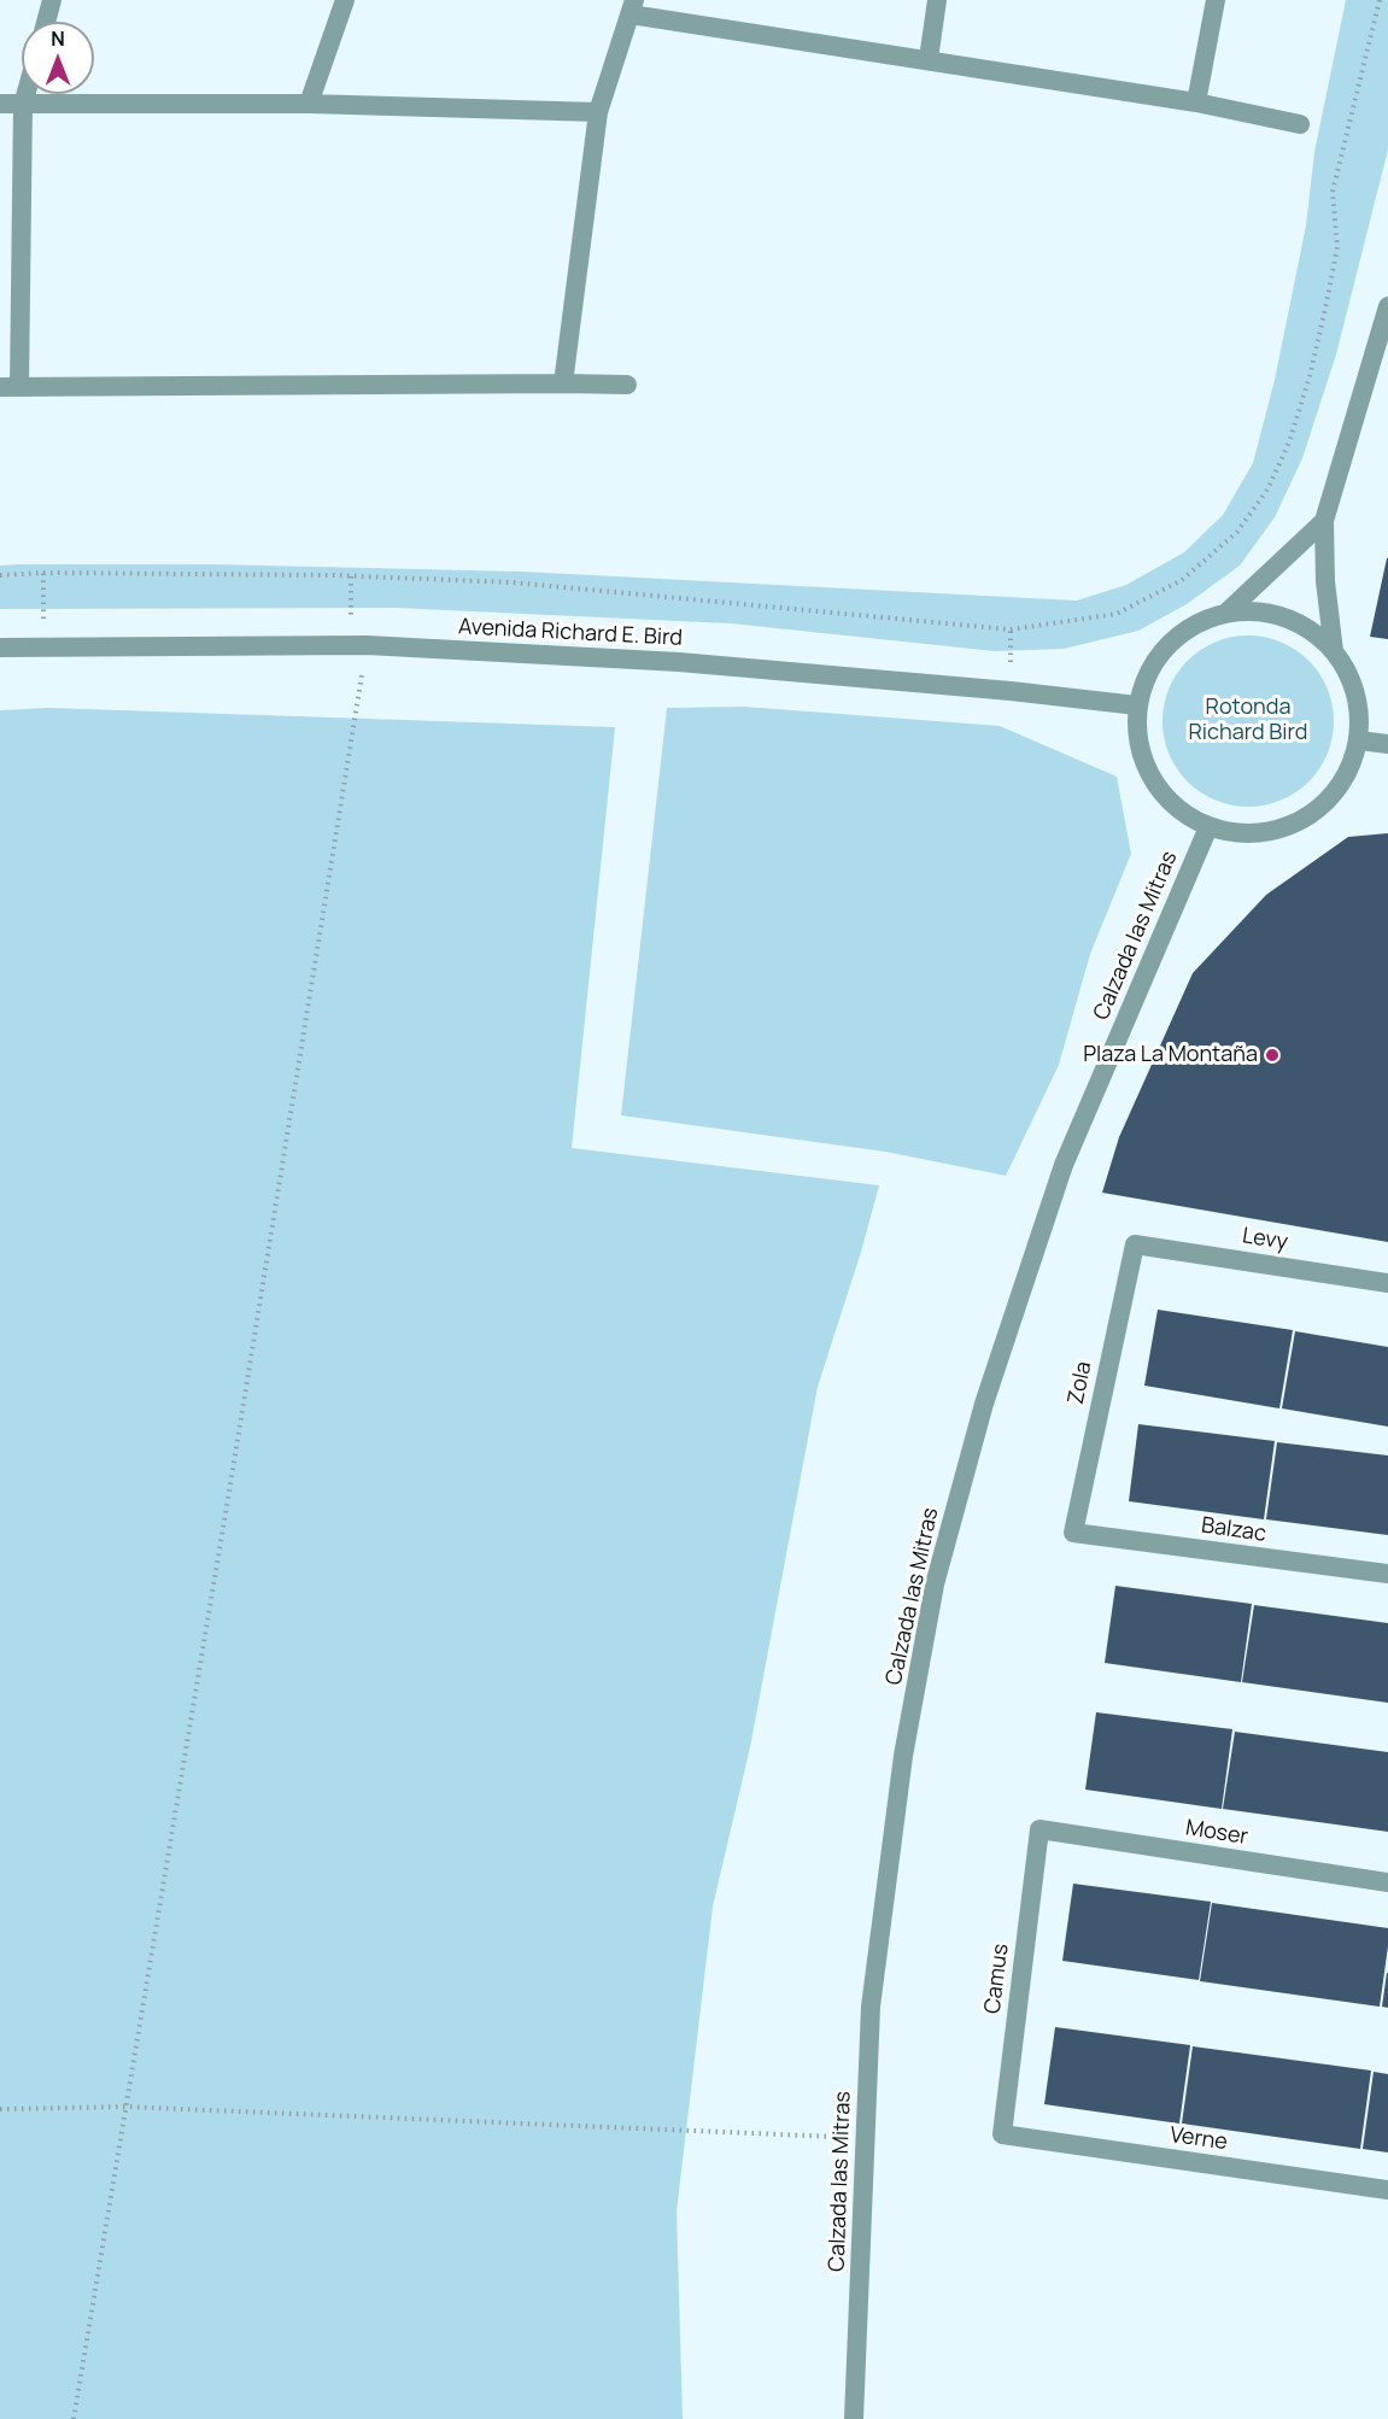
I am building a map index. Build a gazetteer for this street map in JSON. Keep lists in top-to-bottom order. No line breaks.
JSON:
{"streets":{"street":["Avenida Richard E. Bird","Calzada las Mitras","Levy","Zola","Balzac","Moser","Camus","Verne"]},"crossings":[["Avenida Richard E. Bird","Calzada las Mitras"],["Levy","Zola"],["Zola","Balzac"],["Moser","Camus"],["Camus","Verne"]],"parks":["Rotonda Richard Bird"],"places":["Plaza La Montaña"],"north":"top"}
